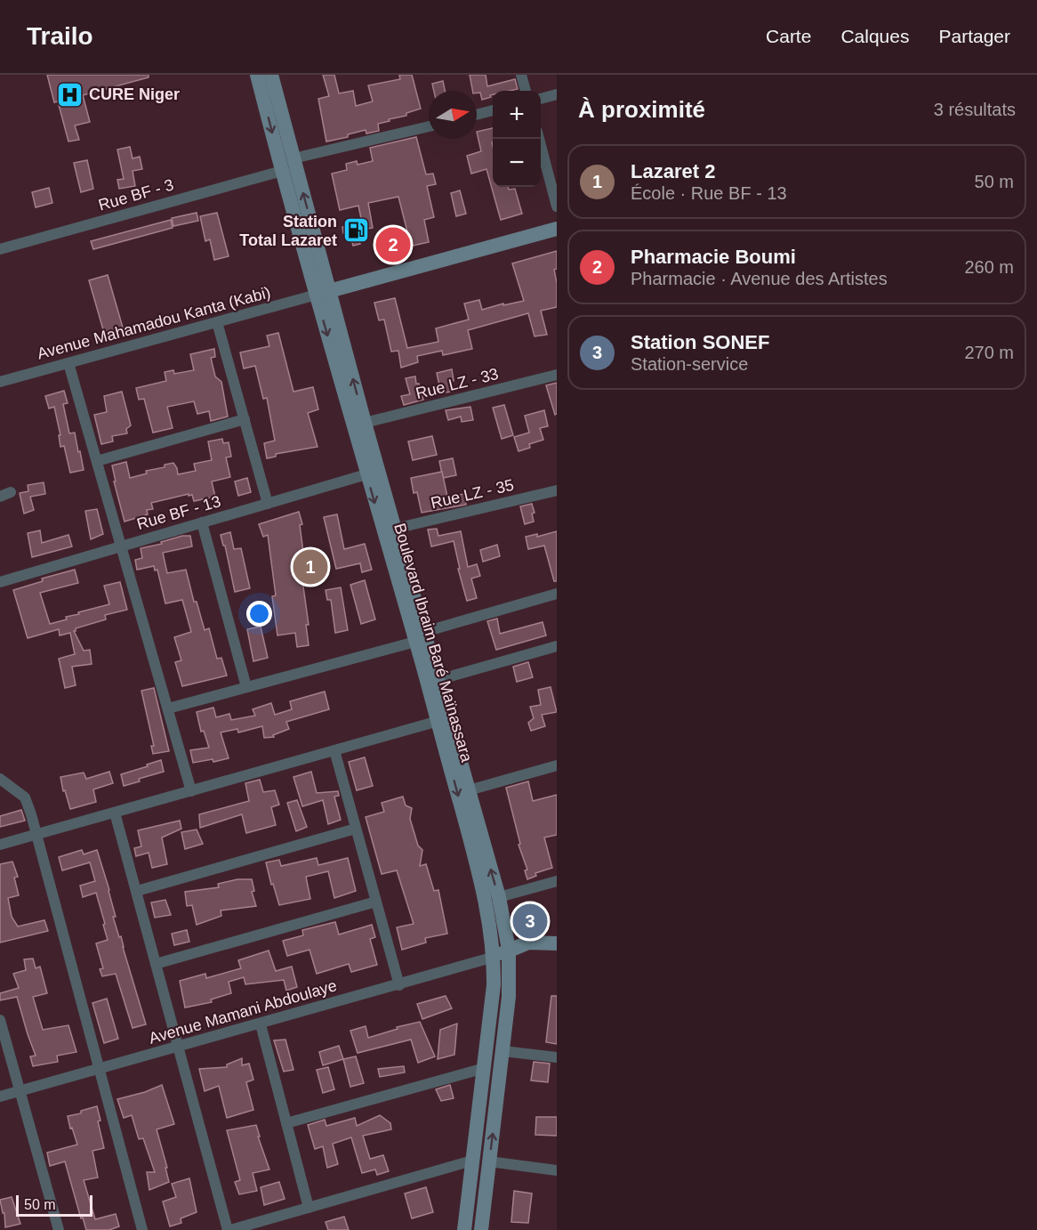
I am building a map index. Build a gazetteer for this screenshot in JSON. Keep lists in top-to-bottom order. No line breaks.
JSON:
{"streets":{"main road":["Boulevard Ibraim Baré Maïnassara"],"street":["Rue BF - 3","Avenue Mahamadou Kanta (Kabi)","Rue LZ - 33","Rue LZ - 35","Rue BF - 13","Avenue Mamani Abdoulaye"]},"crossings":[["Rue BF - 3","Boulevard Ibraim Baré Maïnassara"],["Avenue Mahamadou Kanta (Kabi)","Boulevard Ibraim Baré Maïnassara"],["Rue LZ - 33","Boulevard Ibraim Baré Maïnassara"],["Rue LZ - 35","Boulevard Ibraim Baré Maïnassara"],["Rue BF - 13","Boulevard Ibraim Baré Maïnassara"],["Boulevard Ibraim Baré Maïnassara","Avenue Mamani Abdoulaye"]],"places":{"hospital":["CURE Niger"],"fuel station":["Station Total Lazaret"]},"scale_bar":"50 m","north":"right","page":{"header":"Trailo","nav":["Carte","Calques","Partager"],"heading":["À proximité","3 résultats"],"map_buttons":["+","−"],"list":[{"mark":"1","name":"Lazaret 2","note":"École · Rue BF - 13","value":"50 m"},{"mark":"2","name":"Pharmacie Boumi","note":"Pharmacie · Avenue des Artistes","value":"260 m"},{"mark":"3","name":"Station SONEF","note":"Station-service","value":"270 m"}],"pins":["2","1","3"],"scale":"50 m"}}
